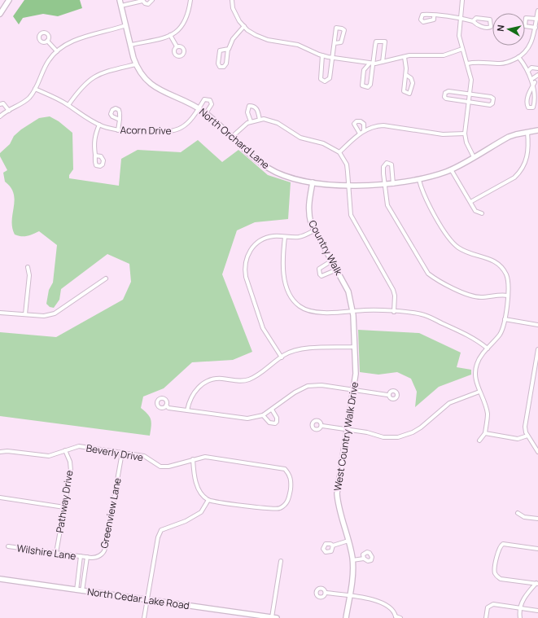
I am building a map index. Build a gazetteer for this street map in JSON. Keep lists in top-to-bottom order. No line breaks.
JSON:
{"streets":{"street":["Acorn Drive","North Orchard Lane","Country Walk","West Country Walk Drive","Beverly Drive","Pathway Drive","Greenview Lane","Wilshire Lane","North Cedar Lake Road"]},"crossings":[["Acorn Drive","North Orchard Lane"],["North Orchard Lane","Country Walk"],["Country Walk","West Country Walk Drive"],["Beverly Drive","Pathway Drive"],["Beverly Drive","Greenview Lane"],["Pathway Drive","Wilshire Lane"],["Greenview Lane","Wilshire Lane"]],"north":"left"}
